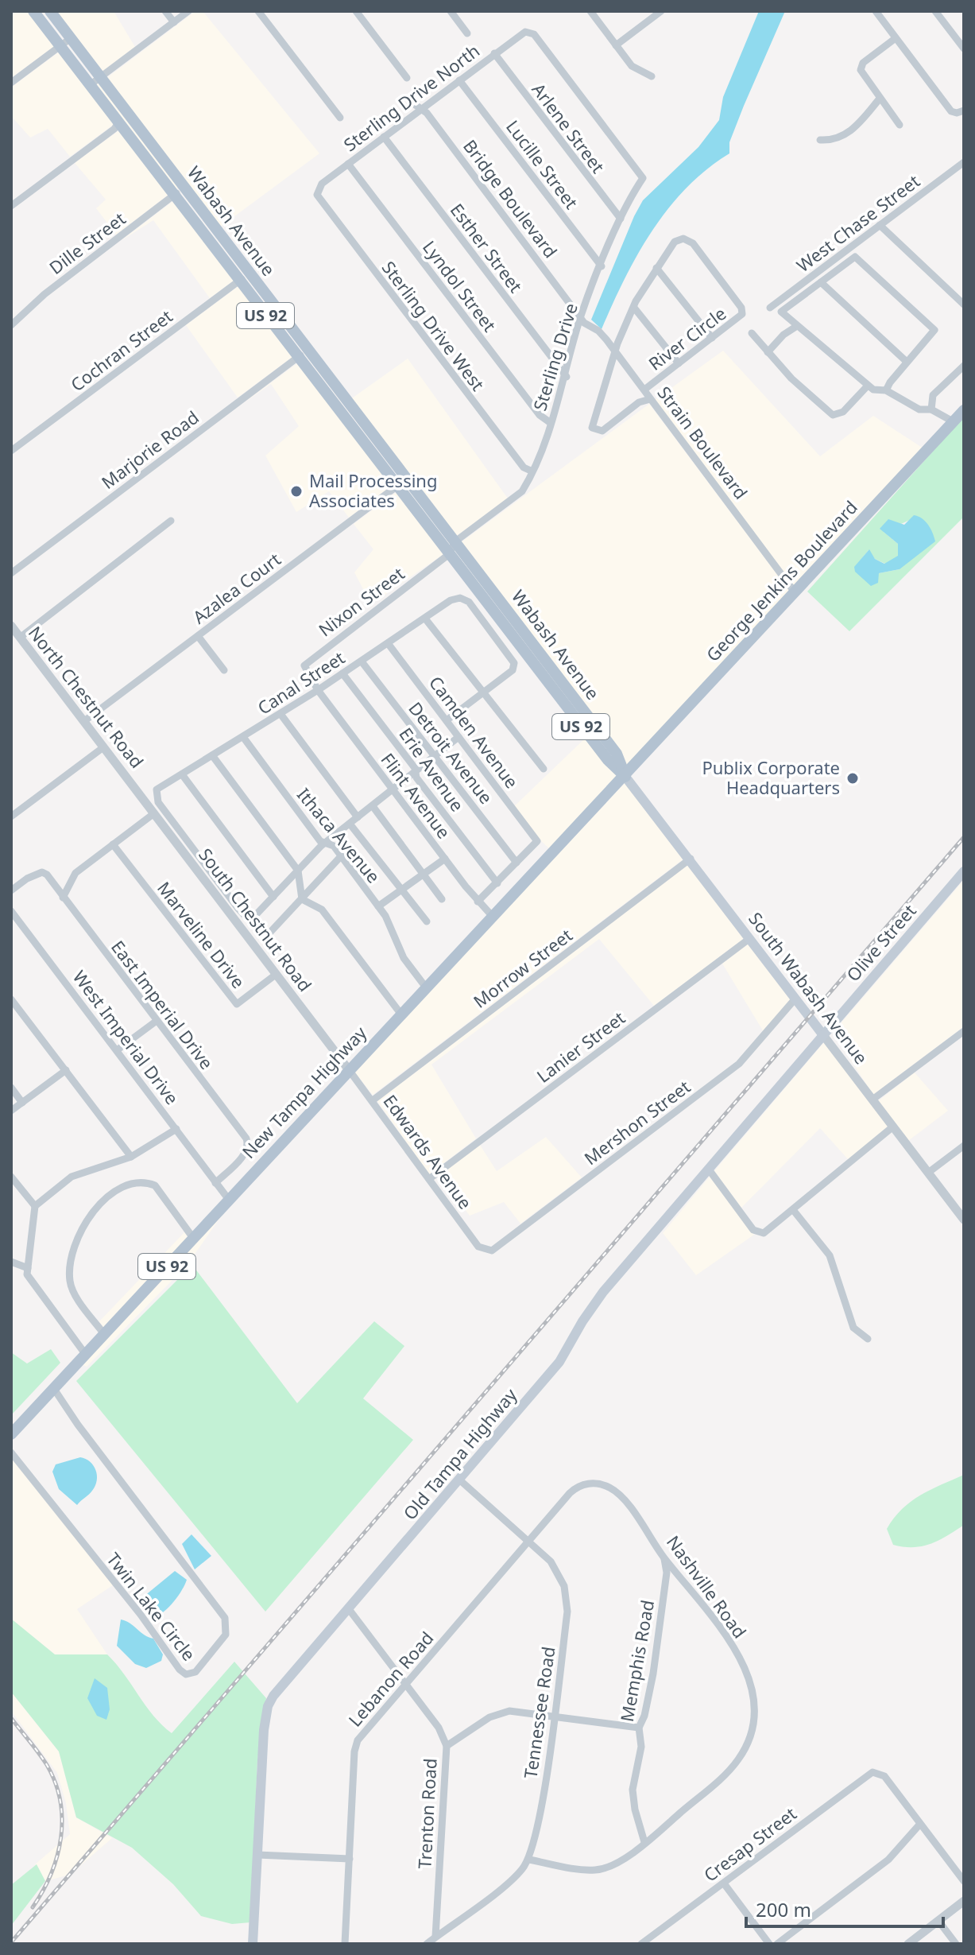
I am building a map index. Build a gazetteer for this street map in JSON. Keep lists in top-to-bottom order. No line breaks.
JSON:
{"streets":{"main road":["Wabash Avenue","US 92","George Jenkins Boulevard","Olive Street","South Wabash Avenue","New Tampa Highway","Old Tampa Highway"],"street":["Sterling Drive North","Arlene Street","Lucille Street","Bridge Boulevard","West Chase Street","Dille Street","Esther Street","Lyndol Street","Sterling Drive West","River Circle","Cochran Street","Sterling Drive","Strain Boulevard","Marjorie Road","Azalea Court","Nixon Street","Canal Street","North Chestnut Road","Camden Avenue","Detroit Avenue","Erie Avenue","Flint Avenue","Ithaca Avenue","South Chestnut Road","Marveline Drive","Morrow Street","East Imperial Drive","West Imperial Drive","Lanier Street","Mershon Street","Edwards Avenue","Nashville Road","Twin Lake Circle","Memphis Road","Lebanon Road","Tennessee Road","Trenton Road","Cresap Street"]},"crossings":[["Sterling Drive North","Arlene Street"],["Sterling Drive North","Lucille Street"],["Sterling Drive North","Bridge Boulevard"],["Sterling Drive North","Esther Street"],["Sterling Drive North","Lyndol Street"],["Sterling Drive North","Sterling Drive West"],["Sterling Drive North","Sterling Drive"],["Arlene Street","Sterling Drive"],["Lucille Street","Sterling Drive"],["Bridge Boulevard","Sterling Drive"],["Bridge Boulevard","Strain Boulevard"],["Wabash Avenue","Dille Street"],["Wabash Avenue","Cochran Street"],["Wabash Avenue","Sterling Drive"],["Wabash Avenue","Marjorie Road"],["Wabash Avenue","George Jenkins Boulevard"],["Wabash Avenue","Azalea Court"],["Wabash Avenue","Nixon Street"],["Wabash Avenue","South Wabash Avenue"],["Wabash Avenue","New Tampa Highway"],["Esther Street","Sterling Drive"],["Lyndol Street","Sterling Drive"],["Sterling Drive West","Sterling Drive"],["River Circle","Strain Boulevard"],["Sterling Drive","Strain Boulevard"],["Sterling Drive","Nixon Street"],["Strain Boulevard","George Jenkins Boulevard"],["George Jenkins Boulevard","South Wabash Avenue"],["George Jenkins Boulevard","New Tampa Highway"],["Azalea Court","North Chestnut Road"],["Nixon Street","Canal Street"],["Nixon Street","Flint Avenue"],["Canal Street","Camden Avenue"],["Canal Street","Detroit Avenue"],["Canal Street","Erie Avenue"],["Canal Street","Flint Avenue"],["Canal Street","Ithaca Avenue"],["North Chestnut Road","South Chestnut Road"],["Camden Avenue","Detroit Avenue"],["Flint Avenue","New Tampa Highway"],["Ithaca Avenue","New Tampa Highway"],["South Chestnut Road","Marveline Drive"],["South Chestnut Road","New Tampa Highway"],["South Chestnut Road","Edwards Avenue"],["Olive Street","South Wabash Avenue"],["Olive Street","Old Tampa Highway"],["Morrow Street","South Wabash Avenue"],["Morrow Street","Edwards Avenue"],["South Wabash Avenue","Lanier Street"],["South Wabash Avenue","New Tampa Highway"],["South Wabash Avenue","Mershon Street"],["South Wabash Avenue","Old Tampa Highway"],["East Imperial Drive","West Imperial Drive"],["West Imperial Drive","New Tampa Highway"],["Lanier Street","Edwards Avenue"],["New Tampa Highway","Edwards Avenue"],["New Tampa Highway","Twin Lake Circle"],["Mershon Street","Edwards Avenue"],["Old Tampa Highway","Tennessee Road"],["Old Tampa Highway","Trenton Road"],["Nashville Road","Memphis Road"],["Nashville Road","Lebanon Road"],["Nashville Road","Tennessee Road"],["Lebanon Road","Tennessee Road"],["Lebanon Road","Trenton Road"]],"places":["Mail Processing Associates","Publix Corporate Headquarters"],"scale_bar":"200 m"}
